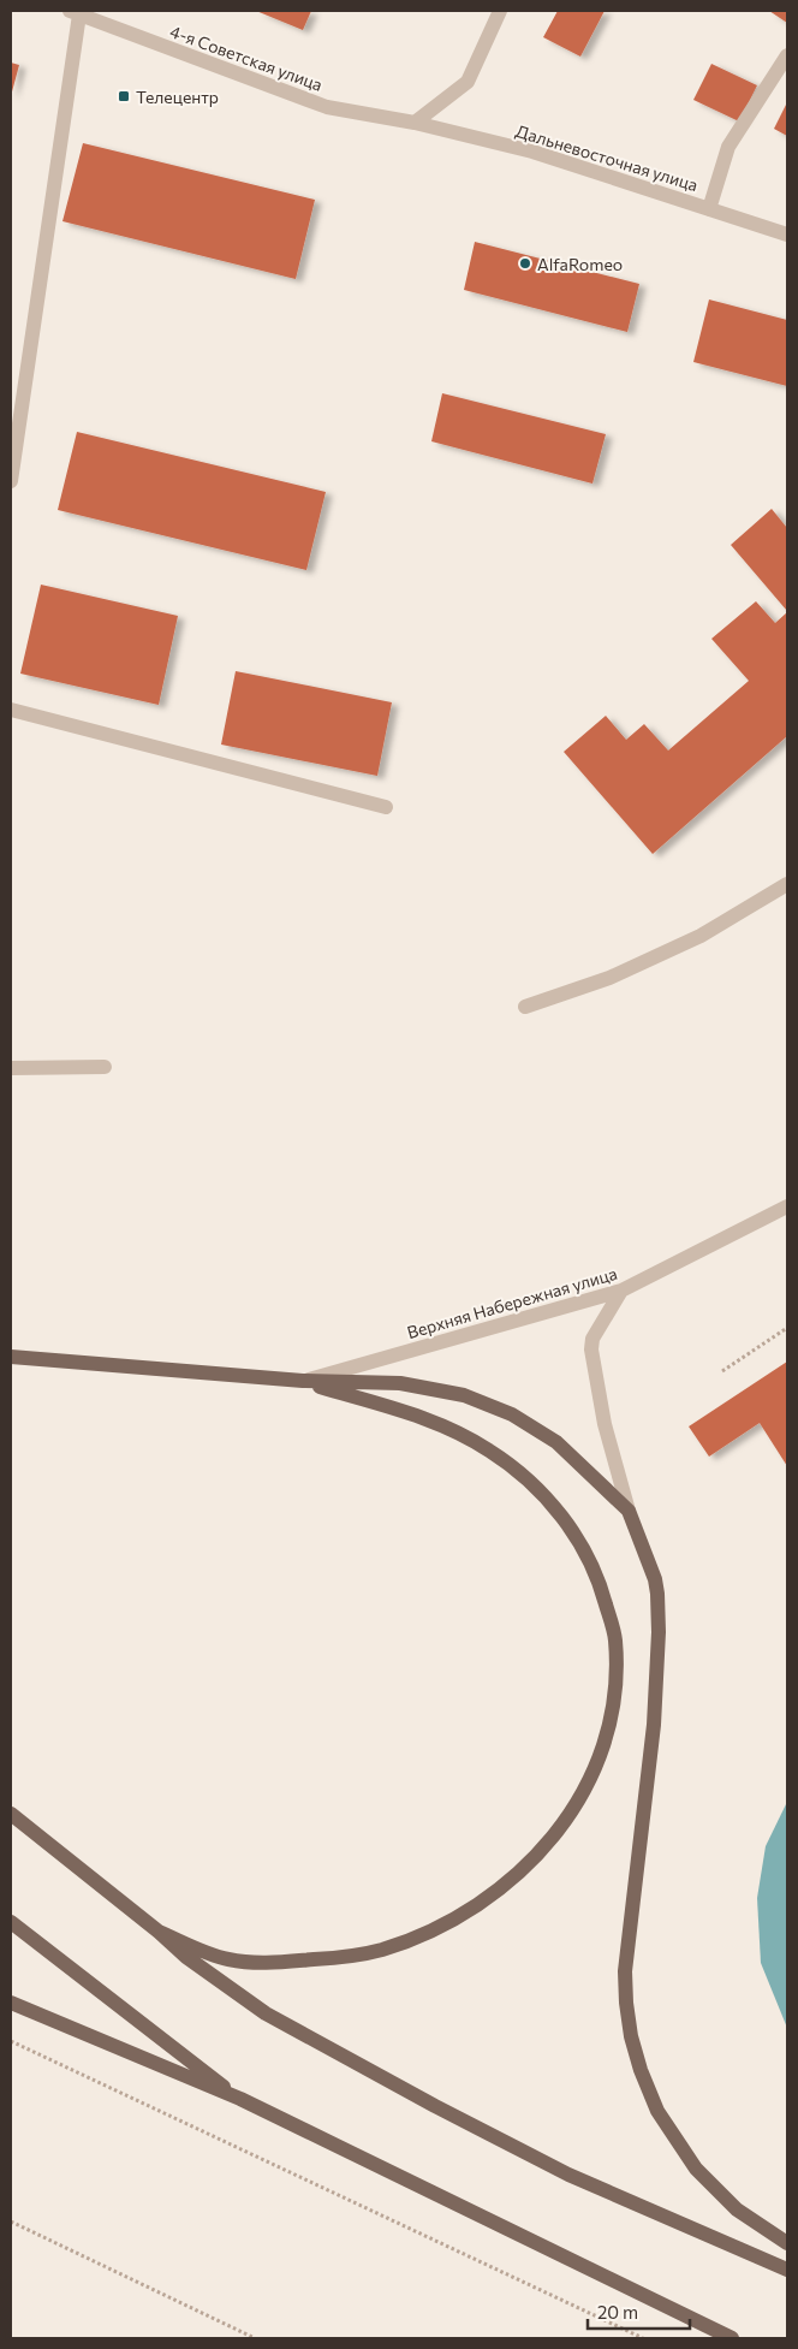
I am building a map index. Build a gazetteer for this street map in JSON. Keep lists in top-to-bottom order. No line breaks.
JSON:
{"streets":{"street":["4-я Советская улица","Дальневосточная улица","Верхняя Набережная улица"]},"crossings":[["4-я Советская улица","Дальневосточная улица"]],"places":{"transit":["Телецентр"],"other":["AlfaRomeo"]},"scale_bar":"20 m"}
